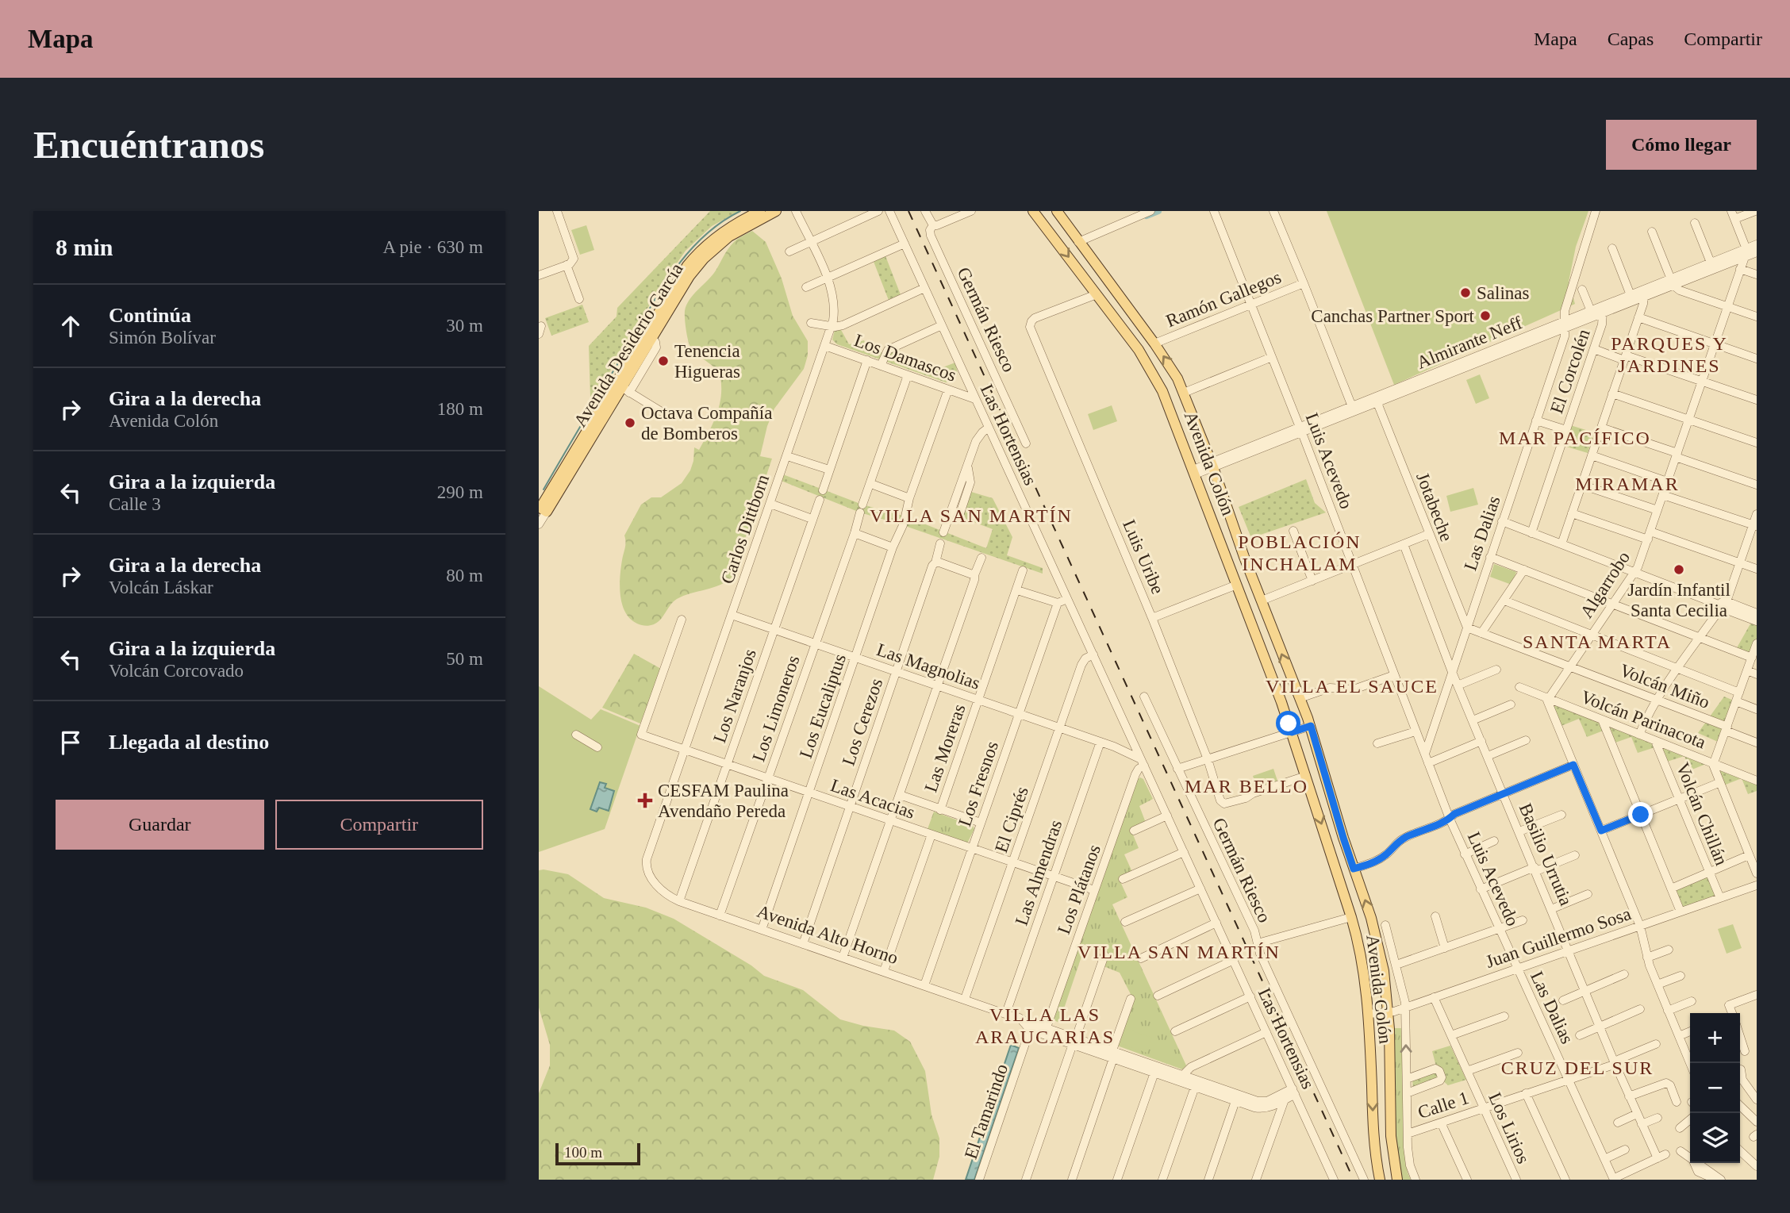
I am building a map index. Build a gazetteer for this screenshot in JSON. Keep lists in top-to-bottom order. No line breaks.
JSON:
{"streets":{"main road":["Avenida Desiderio García","Avenida Colón"],"street":["Ramón Gallegos","Germán Riesco","Almirante Neff","Los Damascos","El Corcolén","Las Hortensias","Luis Acevedo","Jotabeche","Carlos Dittborn","Las Dalias","Luis Uribe","Algarrobo","Las Magnolias","Volcán Miño","Los Naranjos","Los Eucaliptus","Los Limoneros","Volcán Parinacota","Los Cerezos","Las Moreras","Los Fresnos","Las Acacias","Volcán Chillán","El Ciprés","Basilio Urrutia","Las Almendras","Los Plátanos","Avenida Alto Horno","Juan Guillermo Sosa","Calle 1","El Tamarindo","Los Lirios"]},"crossings":[["Ramón Gallegos","Luis Acevedo"],["Ramón Gallegos","Avenida Colón"],["Almirante Neff","El Corcolén"],["Almirante Neff","Luis Acevedo"],["Almirante Neff","Avenida Colón"],["Almirante Neff","Jotabeche"],["Almirante Neff","Las Dalias"],["Almirante Neff","Algarrobo"],["Los Damascos","Las Hortensias"],["Los Damascos","Carlos Dittborn"],["Los Damascos","Los Eucaliptus"],["Los Damascos","Los Limoneros"],["Las Hortensias","Las Magnolias"],["Las Hortensias","El Ciprés"],["Las Hortensias","Los Plátanos"],["Las Hortensias","Avenida Alto Horno"],["Luis Acevedo","Las Dalias"],["Luis Acevedo","Juan Guillermo Sosa"],["Avenida Colón","Luis Uribe"],["Avenida Colón","Juan Guillermo Sosa"],["Jotabeche","Las Dalias"],["Jotabeche","Volcán Miño"],["Carlos Dittborn","Las Magnolias"],["Carlos Dittborn","Las Acacias"],["Carlos Dittborn","Avenida Alto Horno"],["Las Dalias","Volcán Miño"],["Las Dalias","Basilio Urrutia"],["Las Dalias","Juan Guillermo Sosa"],["Las Dalias","Calle 1"],["Algarrobo","Volcán Miño"],["Algarrobo","Volcán Parinacota"],["Las Magnolias","Los Naranjos"],["Las Magnolias","Los Eucaliptus"],["Las Magnolias","Los Limoneros"],["Las Magnolias","Los Cerezos"],["Las Magnolias","Las Moreras"],["Las Magnolias","Los Fresnos"],["Las Magnolias","El Ciprés"],["Las Magnolias","Las Almendras"],["Los Naranjos","Las Acacias"],["Los Naranjos","Avenida Alto Horno"],["Los Eucaliptus","Las Acacias"],["Los Eucaliptus","Avenida Alto Horno"],["Los Limoneros","Las Acacias"],["Los Limoneros","Avenida Alto Horno"],["Volcán Parinacota","Volcán Chillán"],["Los Cerezos","Las Acacias"],["Los Cerezos","Avenida Alto Horno"],["Los Fresnos","Las Acacias"],["Los Fresnos","Avenida Alto Horno"],["Las Acacias","El Ciprés"],["Las Acacias","Las Almendras"],["Las Acacias","Los Plátanos"],["Volcán Chillán","Juan Guillermo Sosa"],["El Ciprés","Avenida Alto Horno"],["Basilio Urrutia","Juan Guillermo Sosa"],["Basilio Urrutia","Calle 1"],["Las Almendras","Avenida Alto Horno"],["Los Plátanos","Avenida Alto Horno"],["Avenida Alto Horno","El Tamarindo"],["Juan Guillermo Sosa","Los Lirios"],["Calle 1","Los Lirios"]],"districts":["PARQUES Y JARDINES","MAR PACÍFICO","MIRAMAR","VILLA SAN MARTÍN","POBLACIÓN INCHALAM","SANTA MARTA","VILLA EL SAUCE","MAR BELLO","VILLA SAN MARTÍN","VILLA LAS ARAUCARIAS","CRUZ DEL SUR"],"places":{"other":["Salinas","Canchas Partner Sport","Tenencia Higueras","Octava Compañía de Bomberos","Jardín Infantil Santa Cecilia"],"health":["CESFAM Paulina Avendaño Pereda"]},"scale_bar":"100 m","page":{"header":"Mapa","nav":["Mapa","Capas","Compartir"],"buttons":["Cómo llegar",["Guardar","Compartir"]],"title":"Encuéntranos","heading":["8 min","A pie · 630 m"],"list":[["Continúa","Simón Bolívar","30 m"],["Gira a la derecha","Avenida Colón","180 m"],["Gira a la izquierda","Calle 3","290 m"],["Gira a la derecha","Volcán Láskar","80 m"],["Gira a la izquierda","Volcán Corcovado","50 m"],"Llegada al destino"],"map_buttons":["+","−"],"scale":"100 m"}}
